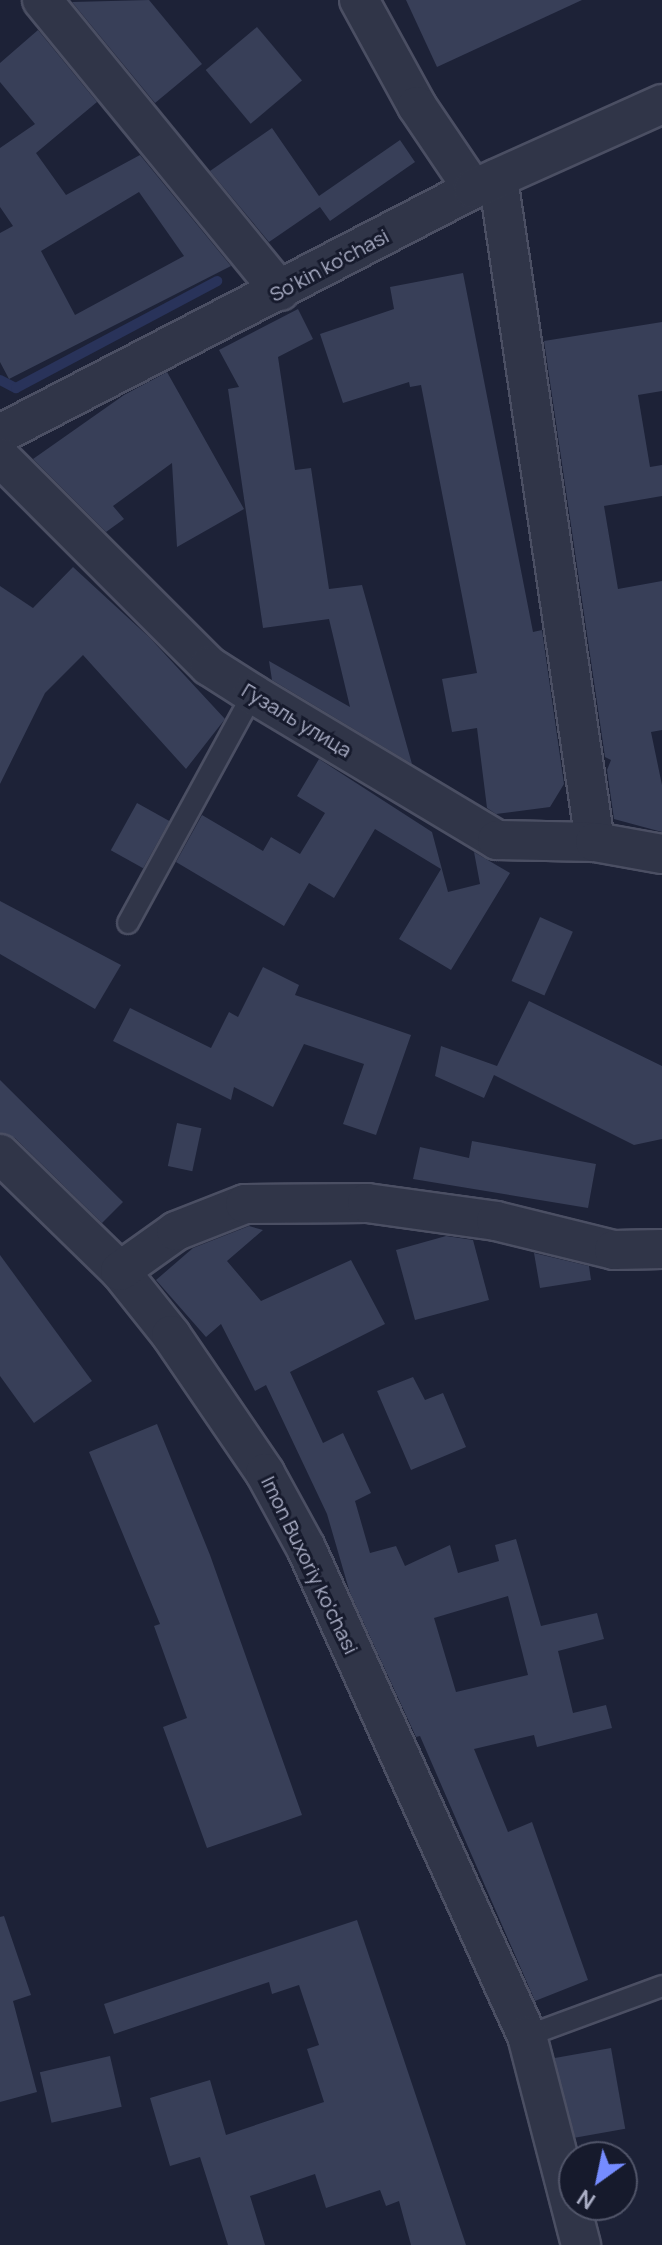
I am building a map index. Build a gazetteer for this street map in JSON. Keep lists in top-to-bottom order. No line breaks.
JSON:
{"streets":{"street":["So'kin ko'chasi","Гузаль улица","Imon Buxoriy ko'chasi"]},"north":"bottom left"}
